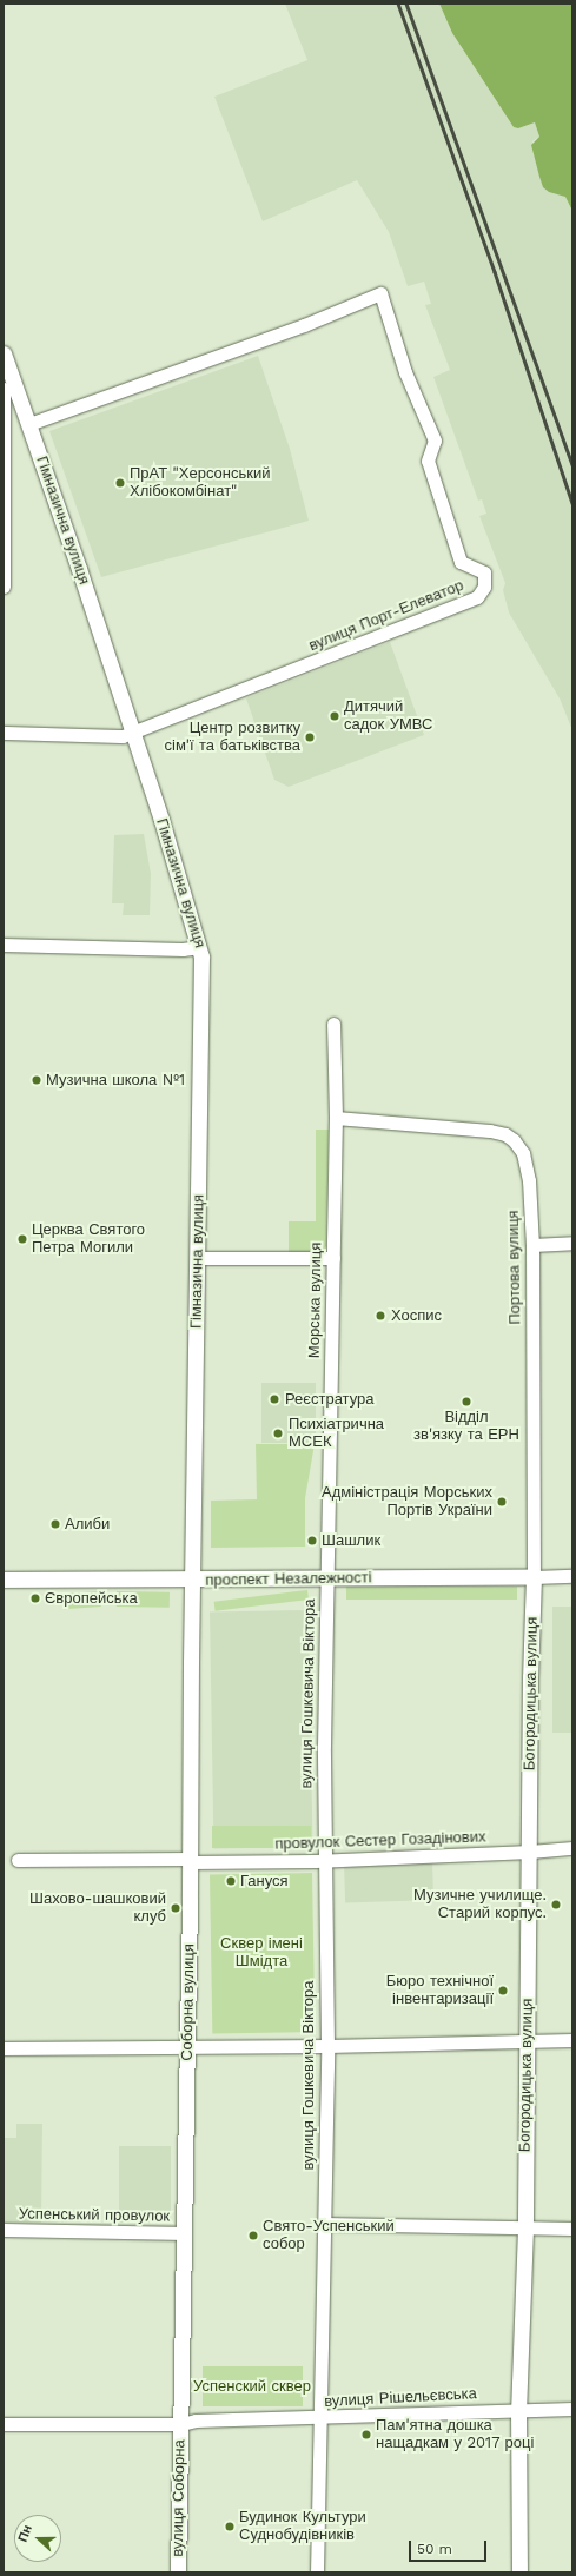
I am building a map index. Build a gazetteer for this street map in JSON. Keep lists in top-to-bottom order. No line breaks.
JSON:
{"streets":{"street":["Гімназична вулиця","вулиця Порт-Елеватор","Портова вулиця","Морська вулиця","проспект Незалежності","вулиця Гошкевича Віктора","Богородицька вулиця","провулок Сестер Гозадінових","Соборна вулиця","Успенський провулок","вулиця Рішельєвська","вулиця Соборна"]},"crossings":[["Гімназична вулиця","вулиця Порт-Елеватор"],["Гімназична вулиця","проспект Незалежності"],["Гімназична вулиця","Соборна вулиця"],["Портова вулиця","Морська вулиця"],["Портова вулиця","проспект Незалежності"],["Портова вулиця","Богородицька вулиця"],["Морська вулиця","проспект Незалежності"],["Морська вулиця","вулиця Гошкевича Віктора"],["проспект Незалежності","вулиця Гошкевича Віктора"],["проспект Незалежності","Богородицька вулиця"],["проспект Незалежності","Соборна вулиця"],["вулиця Гошкевича Віктора","провулок Сестер Гозадінових"],["вулиця Гошкевича Віктора","вулиця Рішельєвська"],["Богородицька вулиця","провулок Сестер Гозадінових"],["Богородицька вулиця","вулиця Рішельєвська"],["провулок Сестер Гозадінових","Соборна вулиця"],["Соборна вулиця","Успенський провулок"],["Соборна вулиця","вулиця Рішельєвська"],["Соборна вулиця","вулиця Соборна"],["вулиця Рішельєвська","вулиця Соборна"]],"parks":["Сквер імені Шмідта","Успенский сквер"],"places":["ПрАТ \"Херсонський Хлібокомбінат\"","Дитячий садок УМВС","Центр розвитку сім'ї та батьківства","Музична школа №1","Церква Святого Петра Могили","Хоспис","Реєстратура","Відділ зв'язку та ЕРН","Психіатрична МСЕК","Адміністрація Морських Портів України","Алиби","Шашлик","Європейська","Гануся","Музичне училище. Старий корпус.","Шахово-шашковий клуб","Бюро технічної інвентаризації","Свято-Успенський собор","Пам'ятна дошка нащадкам у 2017 році","Будинок Культури Суднобудівників"],"scale_bar":"50 m","north":"left"}
